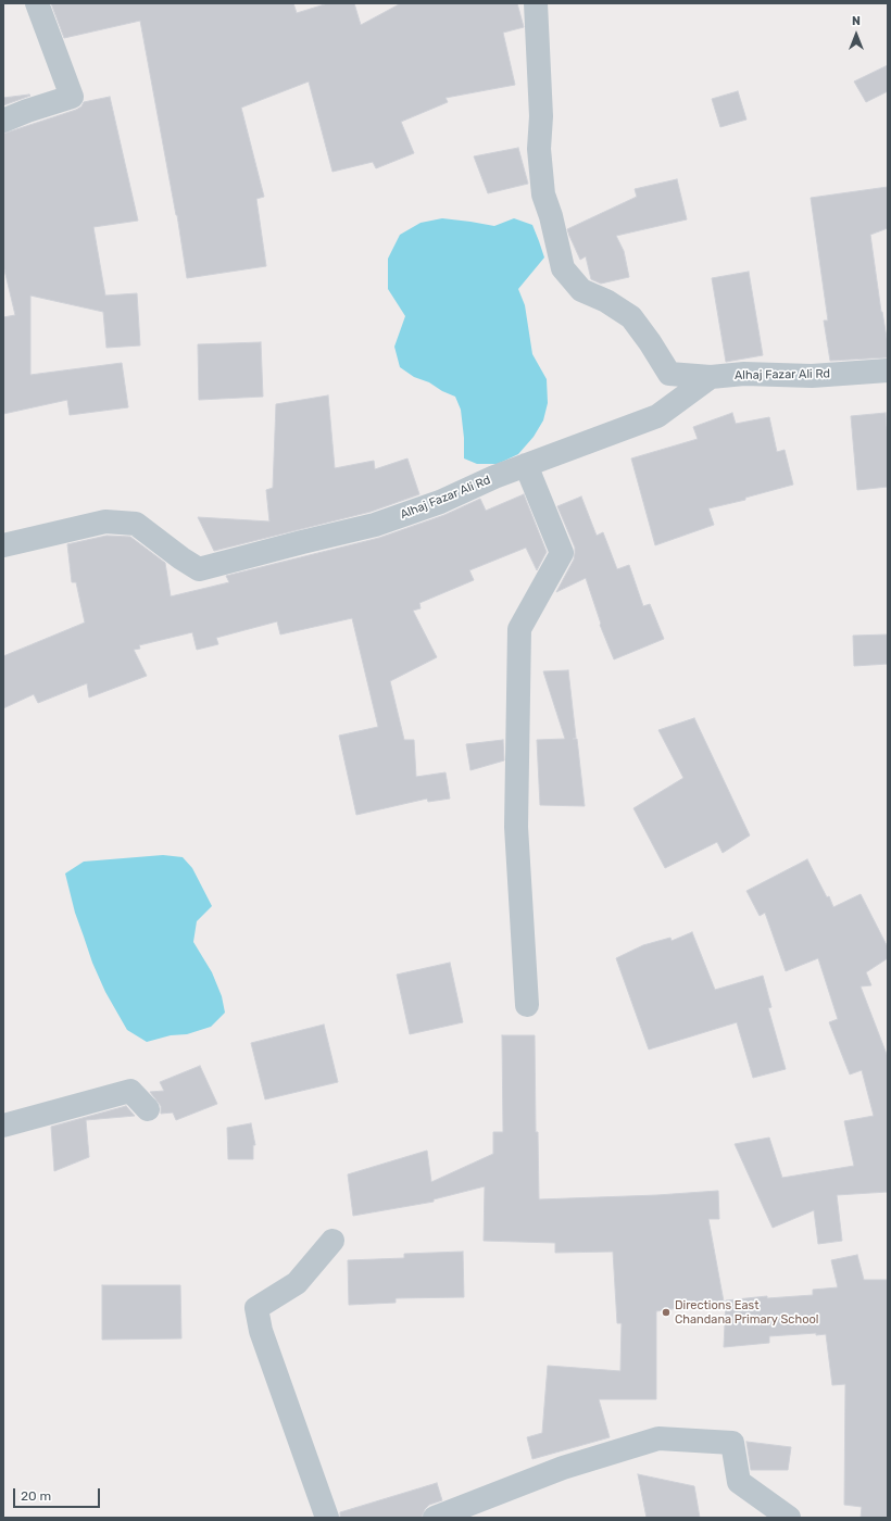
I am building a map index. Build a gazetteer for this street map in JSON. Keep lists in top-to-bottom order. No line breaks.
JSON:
{"streets":{"street":["Alhaj Fazar Ali Rd"]},"places":["Directions East Chandana Primary School"],"scale_bar":"20 m","north":"top"}
